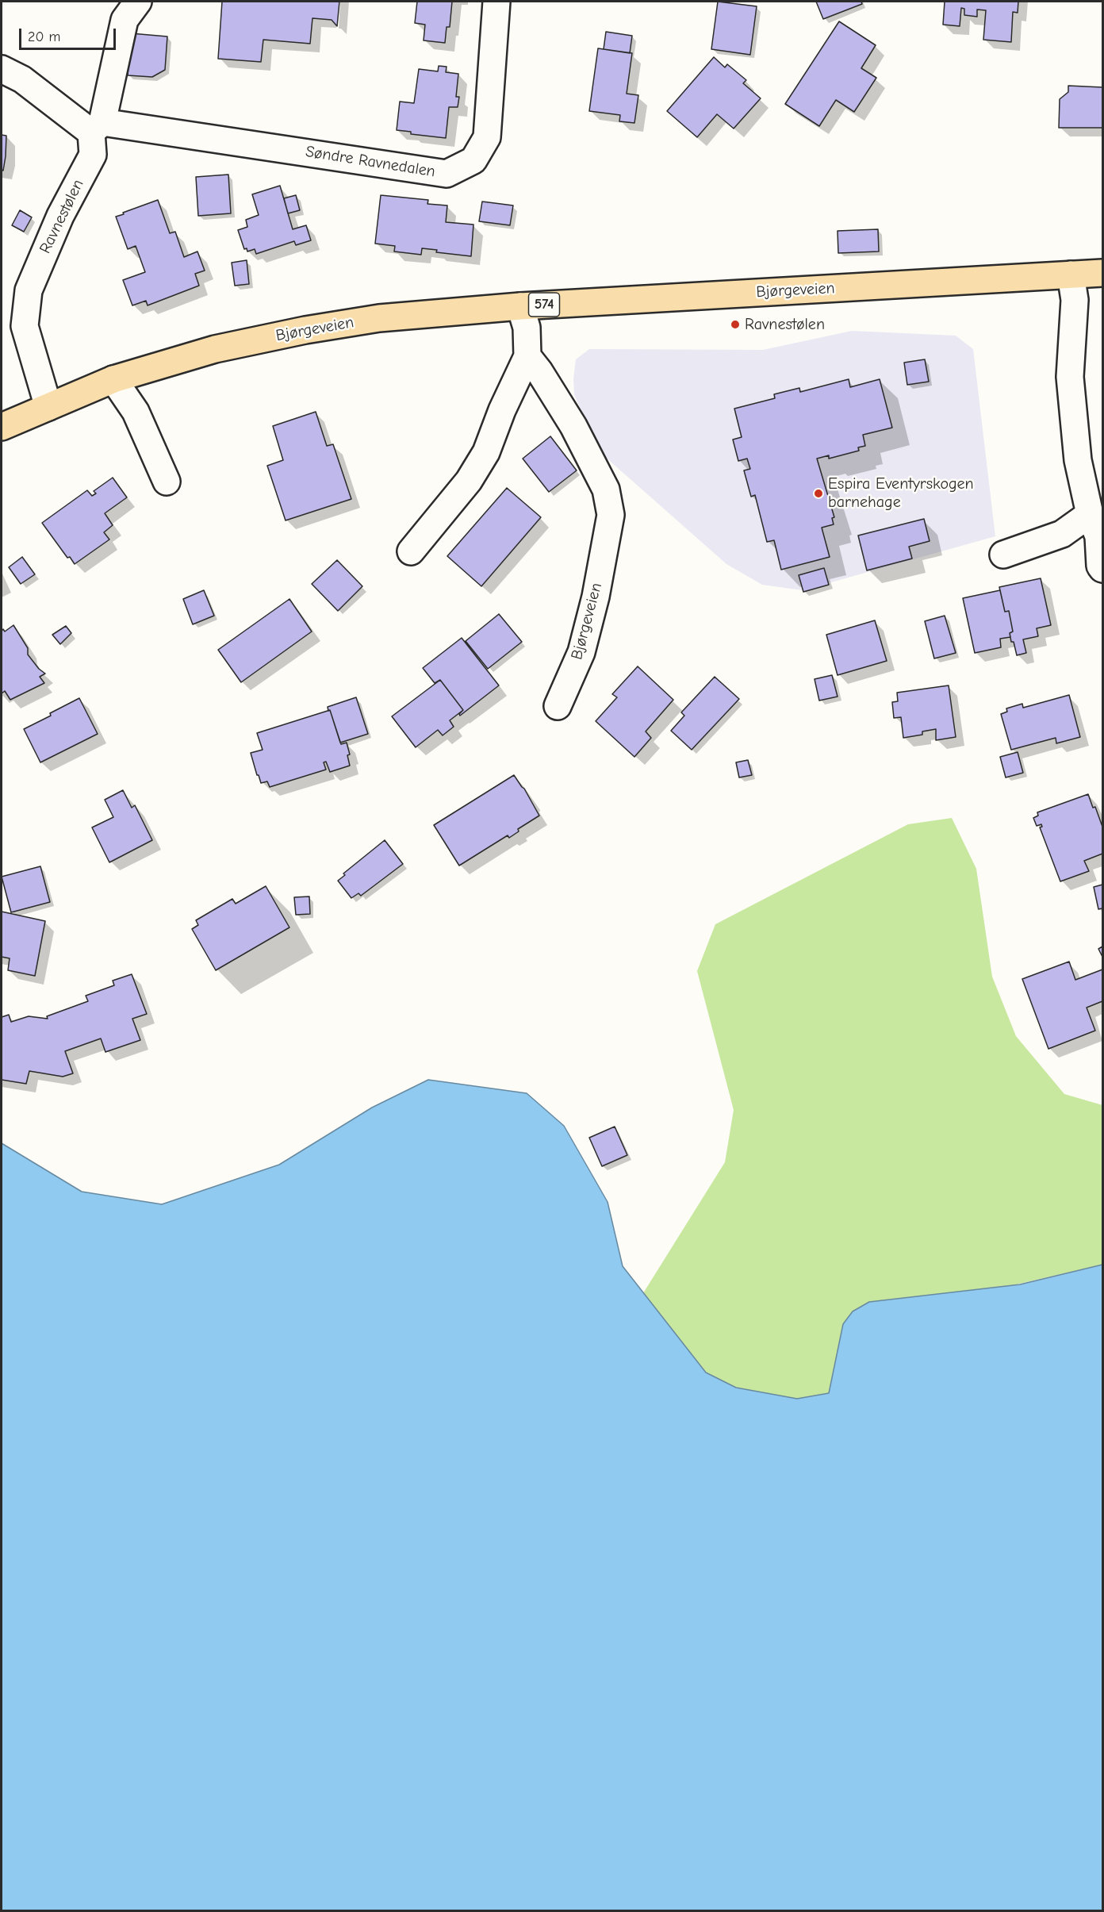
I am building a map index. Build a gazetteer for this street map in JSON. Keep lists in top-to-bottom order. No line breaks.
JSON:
{"streets":{"main road":["Bjørgeveien","574"],"street":["Søndre Ravnedalen","Ravnestølen"]},"crossings":[["Søndre Ravnedalen","Ravnestølen"],["Ravnestølen","Bjørgeveien"]],"places":["Ravnestølen","Espira Eventyrskogen barnehage"],"scale_bar":"20 m"}
